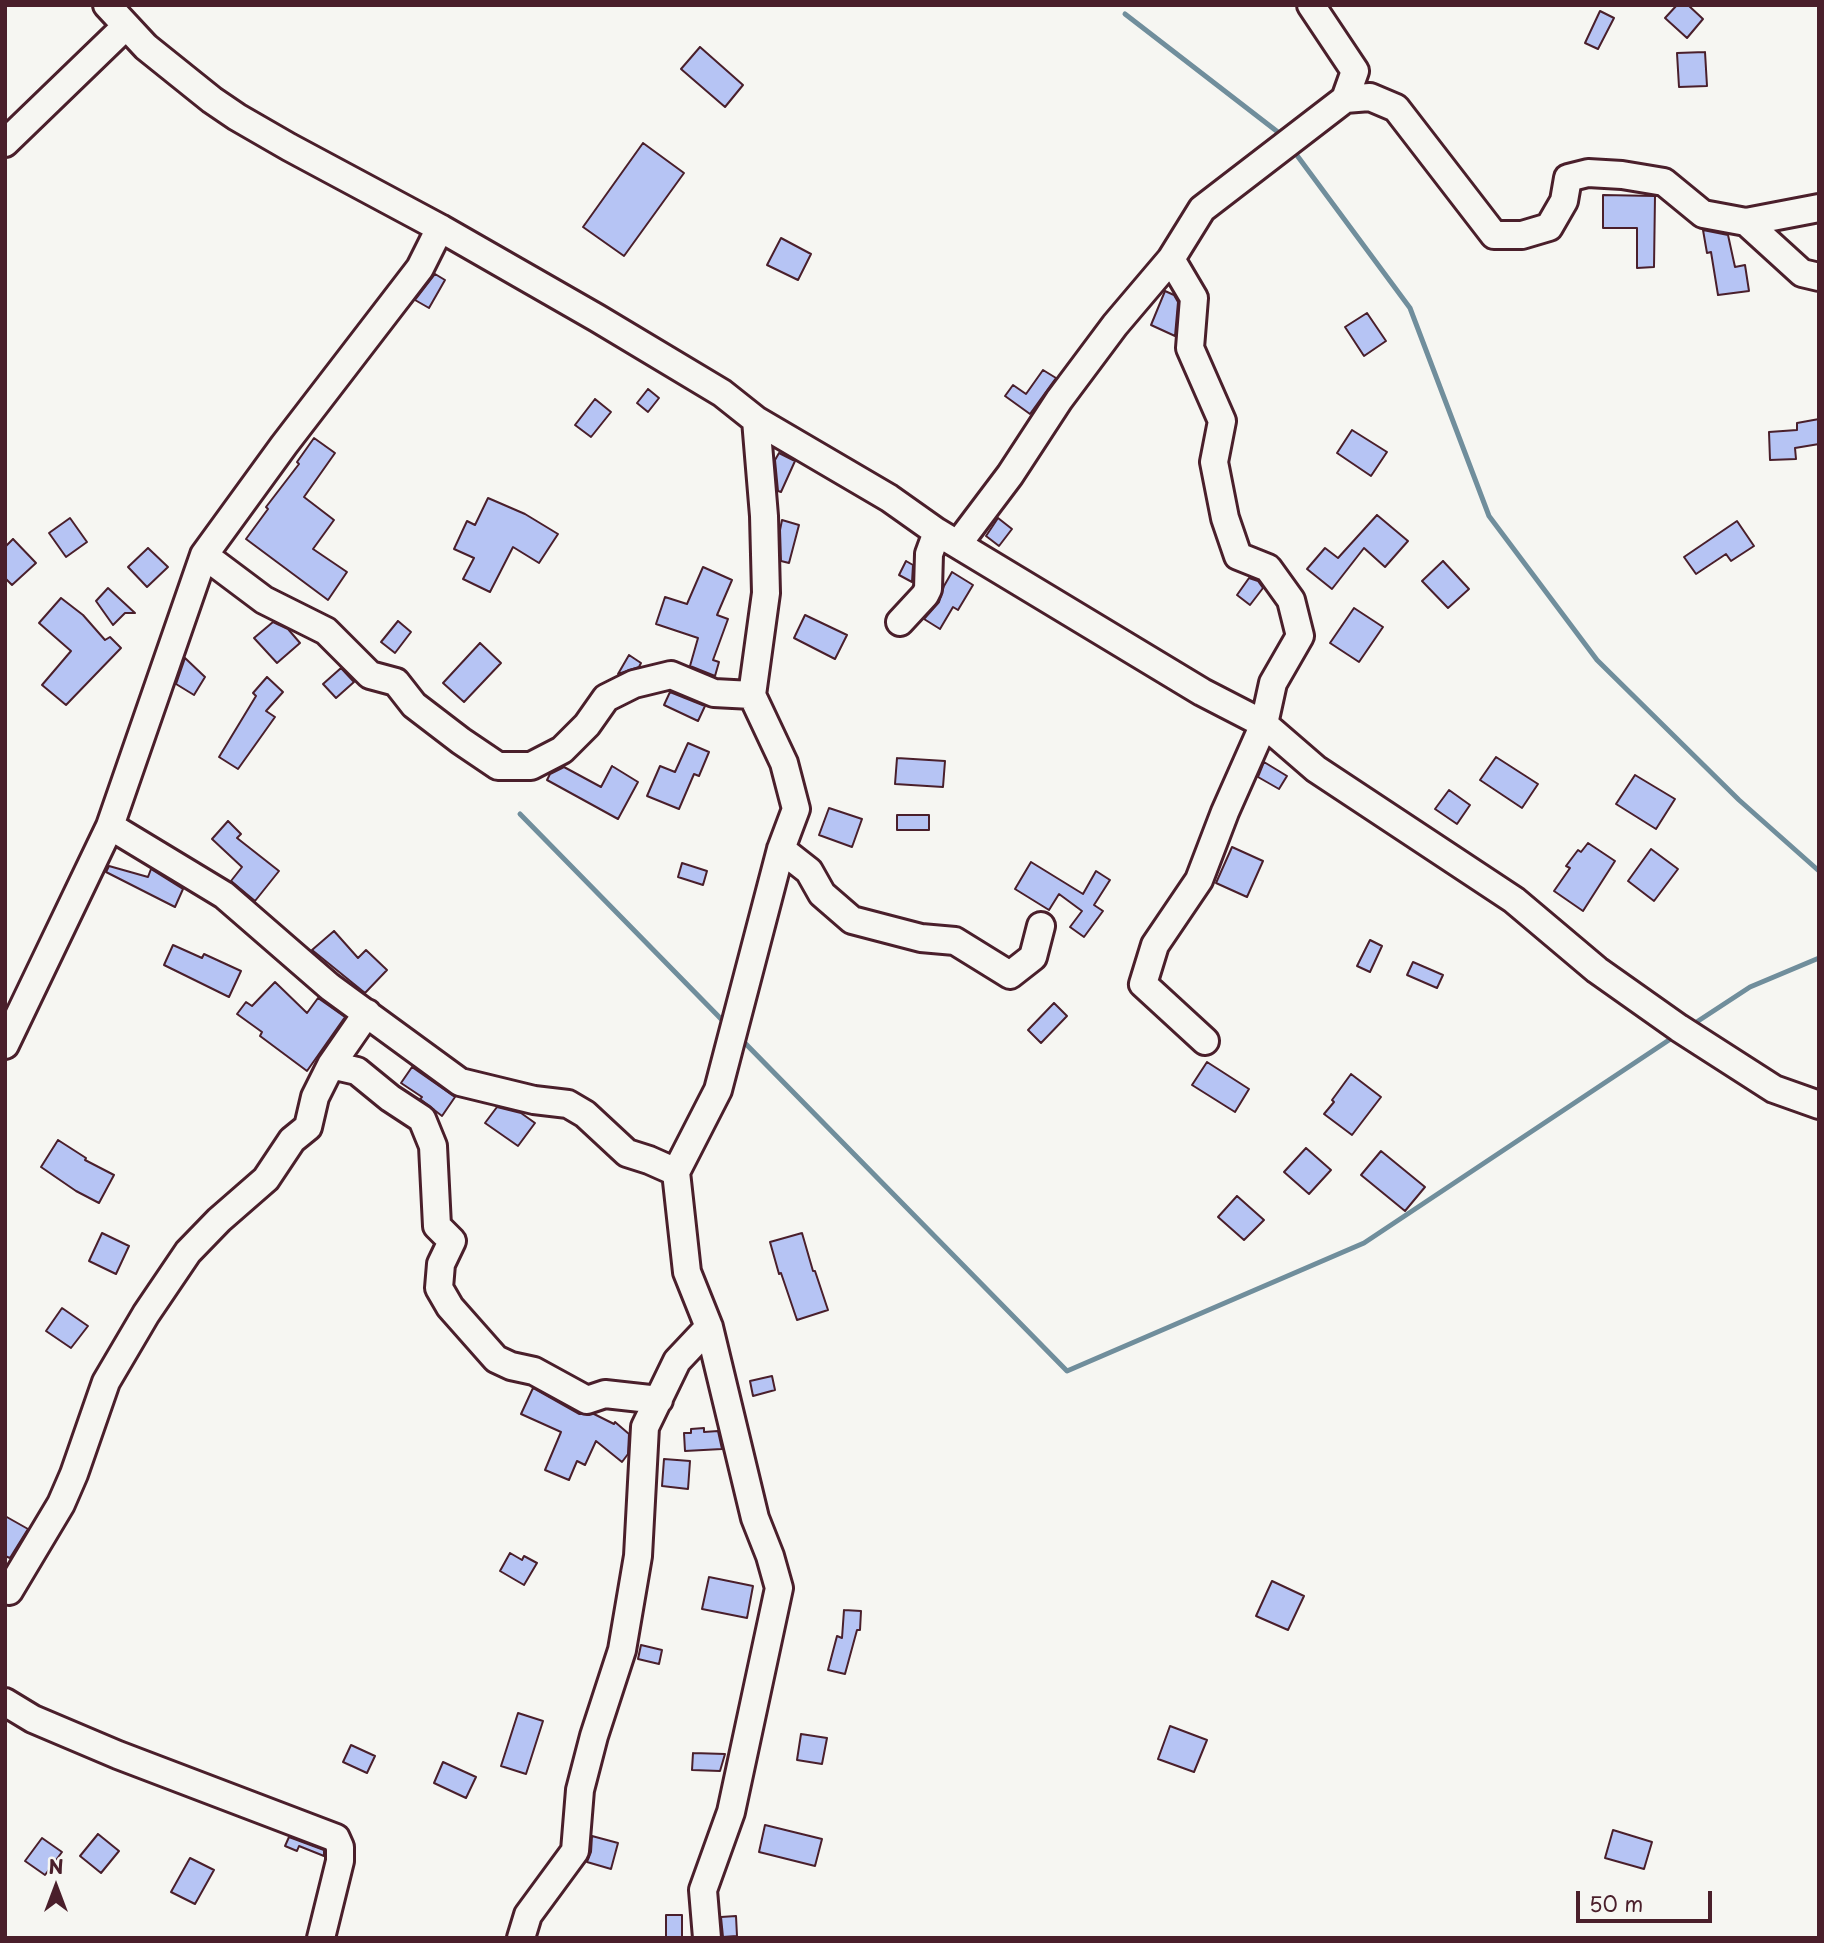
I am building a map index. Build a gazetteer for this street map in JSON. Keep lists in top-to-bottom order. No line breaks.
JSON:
{"scale_bar":"50 m","north":"top"}
